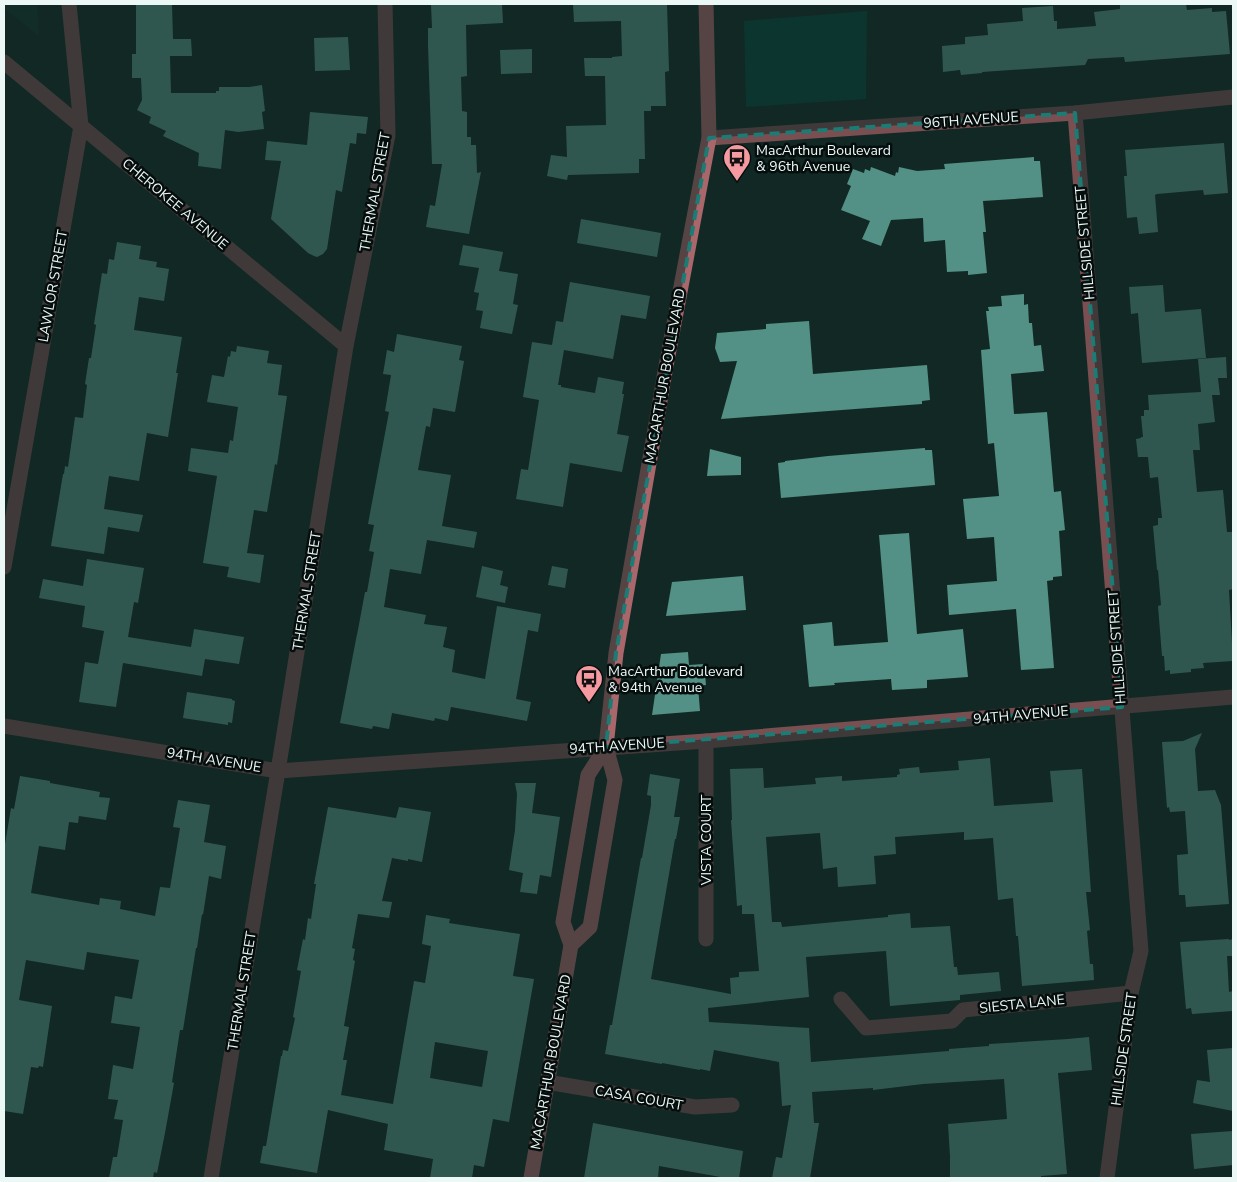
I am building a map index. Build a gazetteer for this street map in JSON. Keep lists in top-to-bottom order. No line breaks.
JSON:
{"streets":{"main road":["MACARTHUR BOULEVARD"],"street":["96TH AVENUE","THERMAL STREET","CHEROKEE AVENUE","HILLSIDE STREET","LAWLOR STREET","94TH AVENUE","VISTA COURT","SIESTA LANE","CASA COURT"]},"crossings":[["96TH AVENUE","HILLSIDE STREET"],["96TH AVENUE","MACARTHUR BOULEVARD"],["THERMAL STREET","CHEROKEE AVENUE"],["THERMAL STREET","94TH AVENUE"],["CHEROKEE AVENUE","LAWLOR STREET"],["HILLSIDE STREET","94TH AVENUE"],["HILLSIDE STREET","SIESTA LANE"],["MACARTHUR BOULEVARD","94TH AVENUE"],["MACARTHUR BOULEVARD","CASA COURT"],["94TH AVENUE","VISTA COURT"]],"places":{"bus stop":["MacArthur Boulevard & 96th Avenue","MacArthur Boulevard & 94th Avenue"]}}
